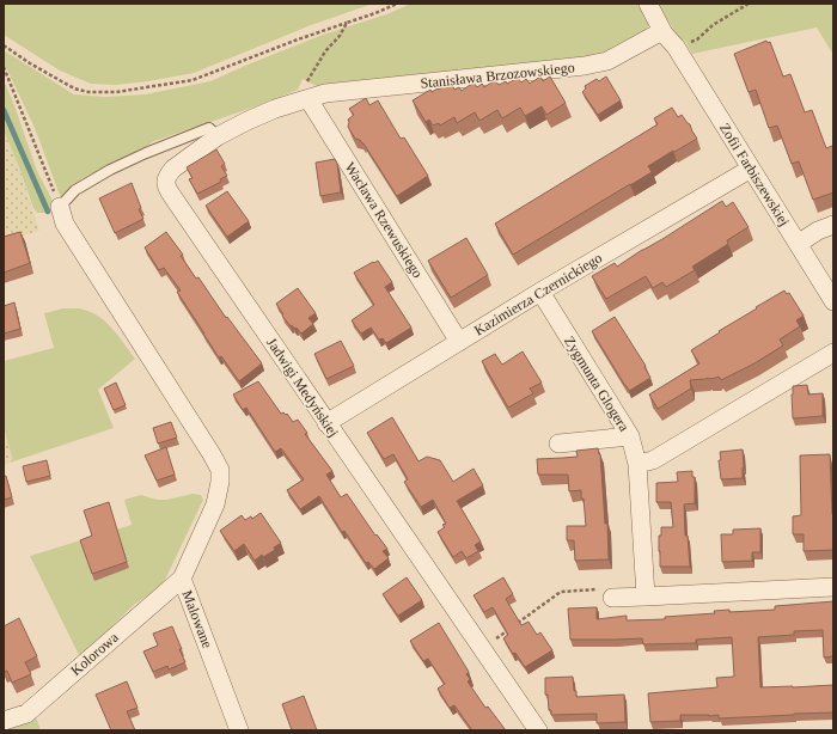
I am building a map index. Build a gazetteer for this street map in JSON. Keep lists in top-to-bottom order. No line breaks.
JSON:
{"streets":{"street":["Stanisława Brzozowskiego","Zofii Farbiszewskiej","Wacława Rzewuskiego","Kazimierza Czernickiego","Zygmunta Glogera","Jadwigi Medyńskiej","Malowane","Kolorowa"]},"crossings":[["Stanisława Brzozowskiego","Zofii Farbiszewskiej"],["Stanisława Brzozowskiego","Wacława Rzewuskiego"],["Stanisława Brzozowskiego","Jadwigi Medyńskiej"],["Zofii Farbiszewskiej","Kazimierza Czernickiego"],["Wacława Rzewuskiego","Kazimierza Czernickiego"],["Wacława Rzewuskiego","Jadwigi Medyńskiej"],["Kazimierza Czernickiego","Zygmunta Glogera"],["Kazimierza Czernickiego","Jadwigi Medyńskiej"],["Malowane","Kolorowa"]]}
